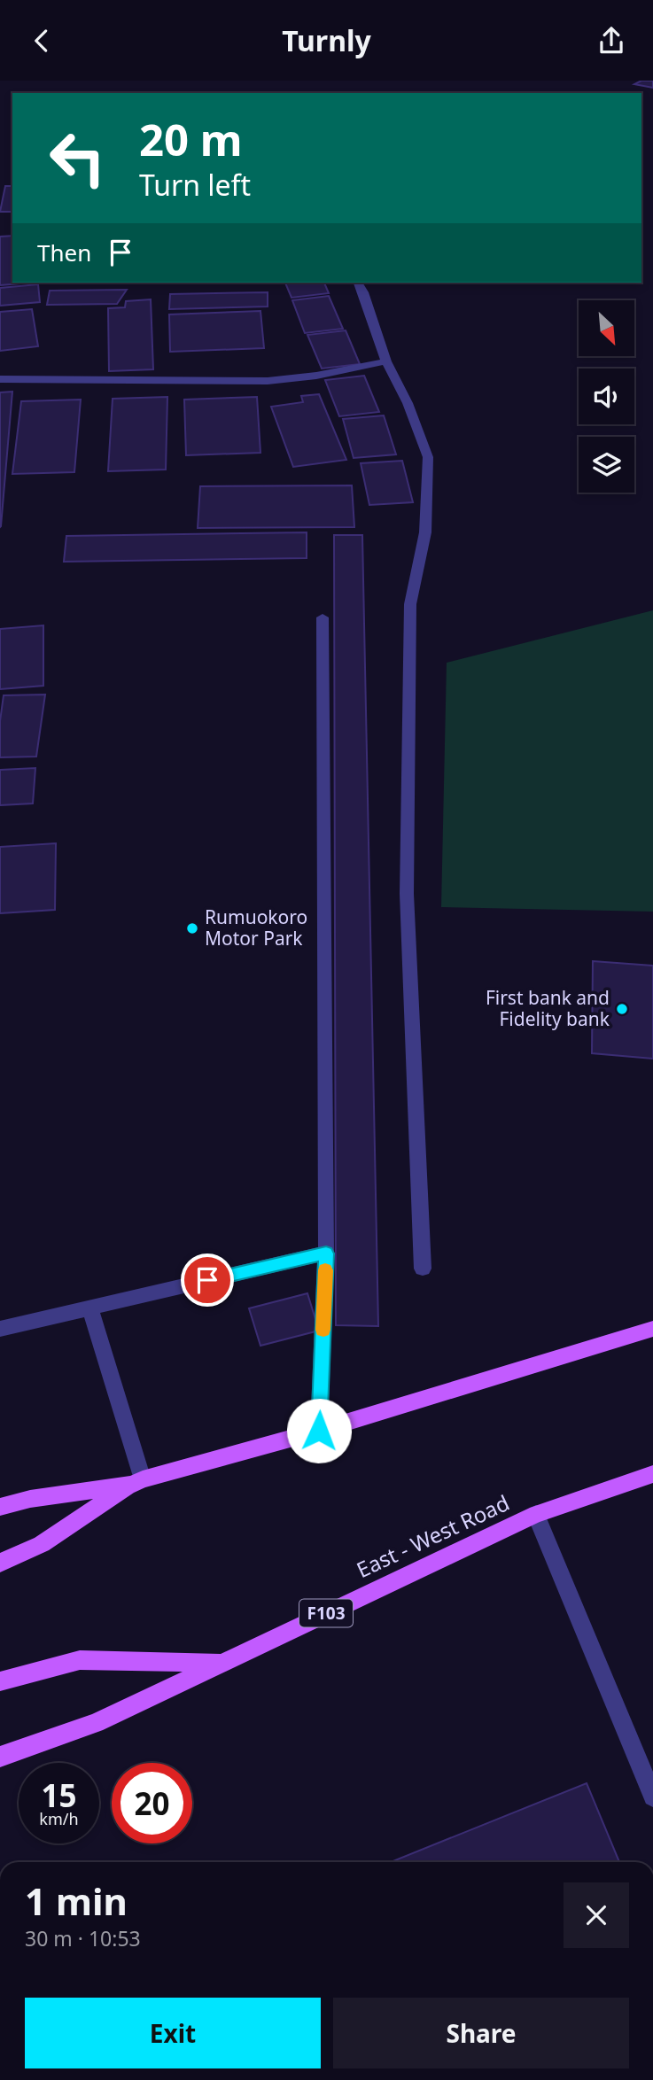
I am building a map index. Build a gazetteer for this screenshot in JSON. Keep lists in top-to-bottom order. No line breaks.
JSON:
{"streets":{"main road":["East - West Road","F103"]},"places":["Rumuokoro Motor Park","First bank and Fidelity bank"],"north":"bottom right","page":{"header":"Turnly","turn":["20 m","Turn left"],"then":"Then","speed":"15 km/h","limit":"20","heading":["1 min","30 m · 10:53"],"buttons":["Exit","Share"]}}
